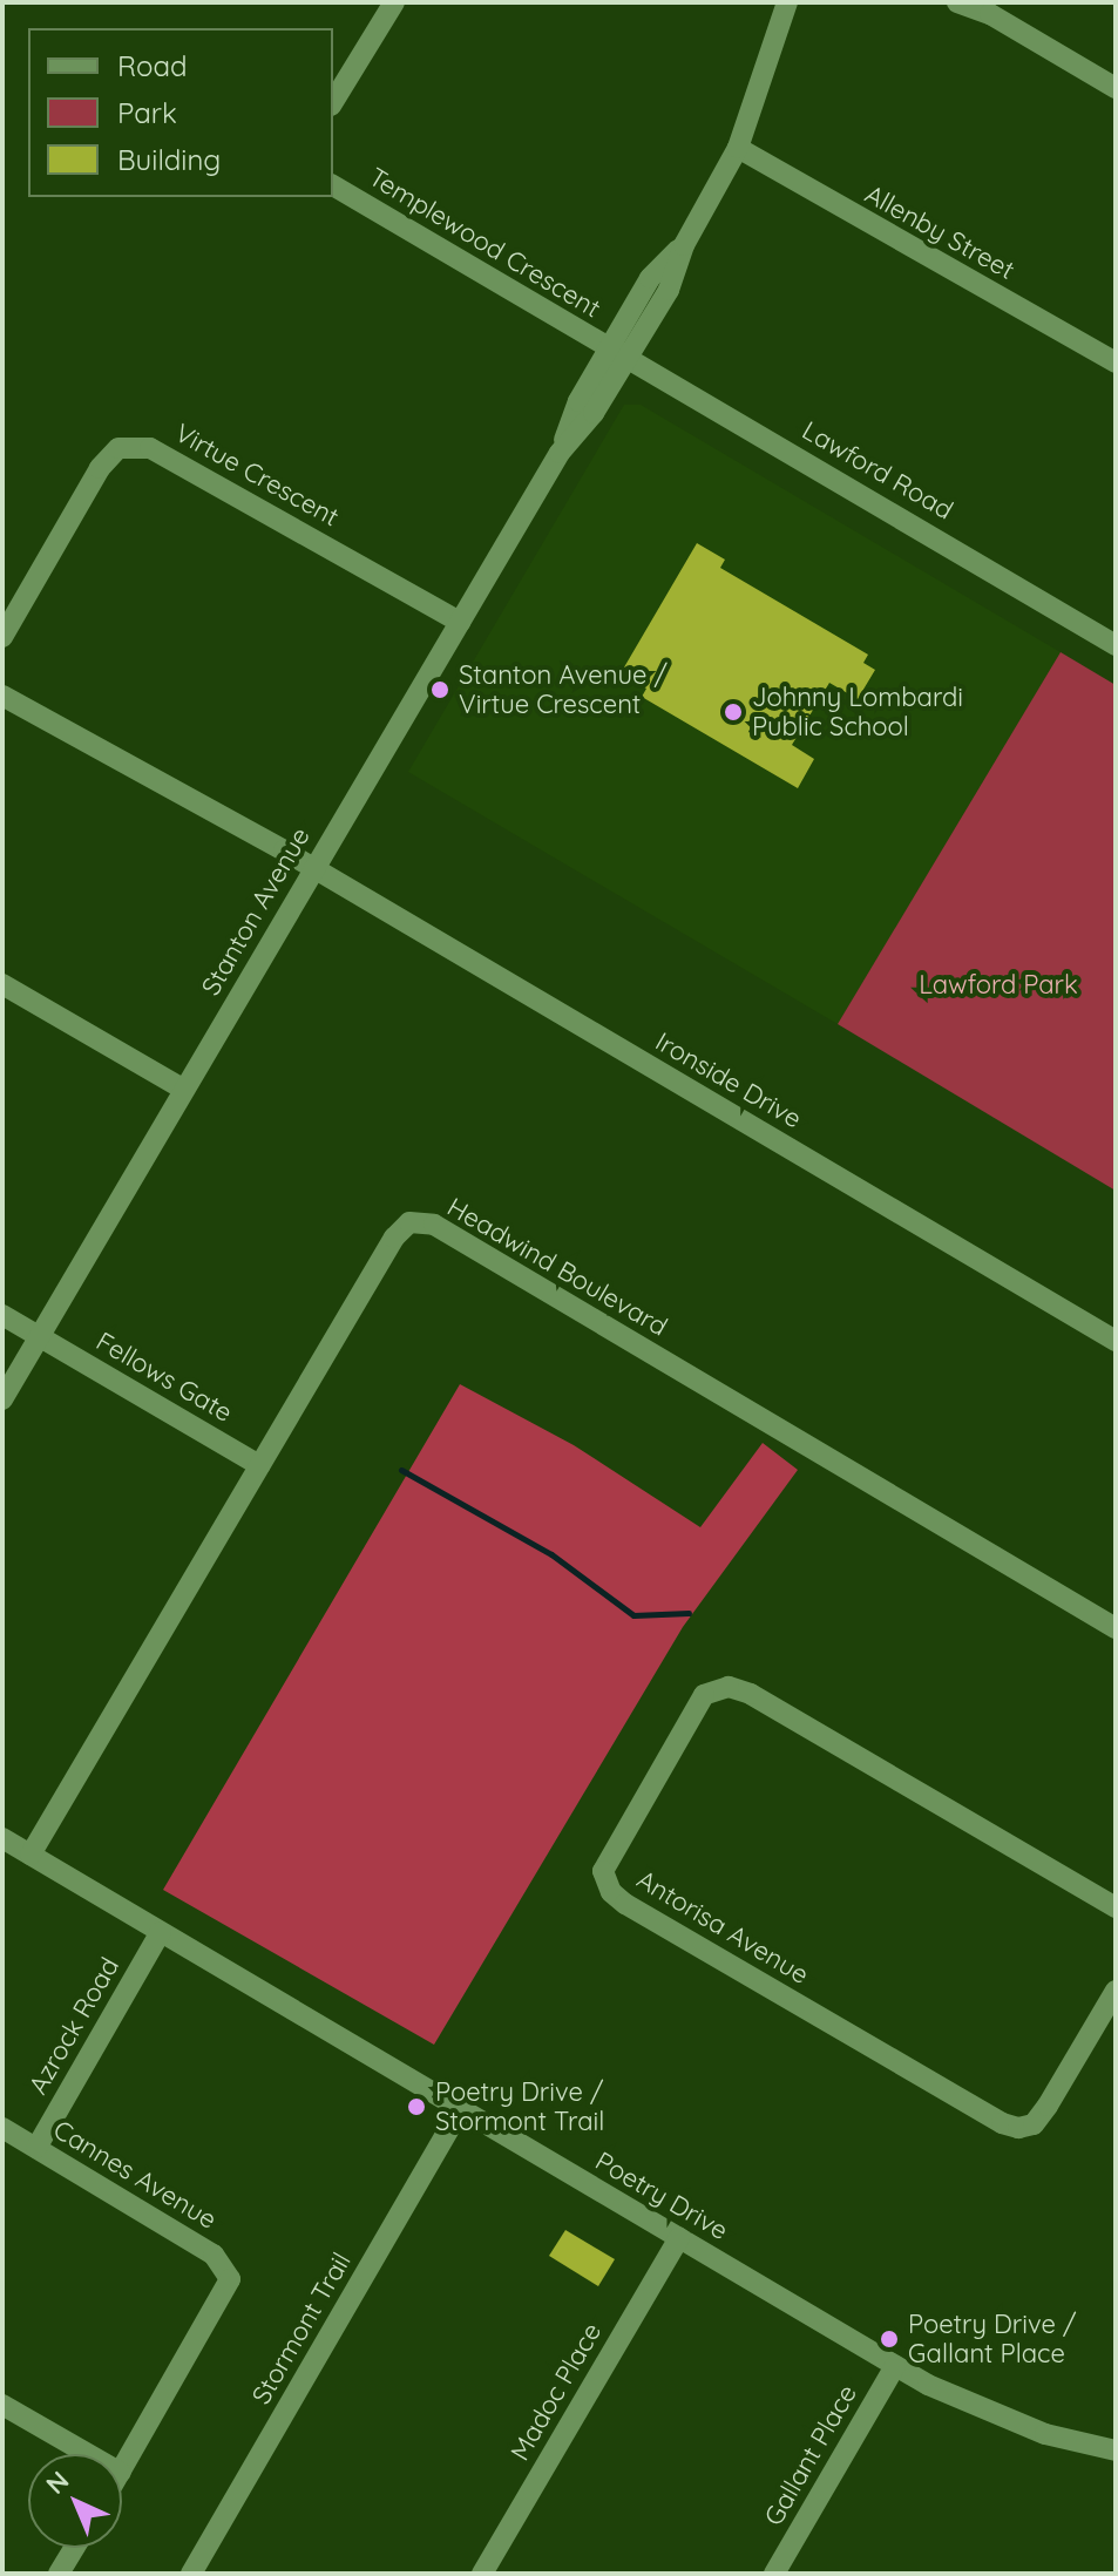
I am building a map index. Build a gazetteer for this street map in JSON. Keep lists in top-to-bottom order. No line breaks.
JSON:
{"streets":{"street":["Allenby Street","Templewood Crescent","Lawford Road","Virtue Crescent","Stanton Avenue","Ironside Drive","Headwind Boulevard","Fellows Gate","Antorisa Avenue","Azrock Road","Cannes Avenue","Poetry Drive","Stormont Trail","Madoc Place","Gallant Place"]},"crossings":[["Allenby Street","Stanton Avenue"],["Templewood Crescent","Lawford Road"],["Templewood Crescent","Stanton Avenue"],["Lawford Road","Stanton Avenue"],["Virtue Crescent","Stanton Avenue"],["Stanton Avenue","Ironside Drive"],["Stanton Avenue","Fellows Gate"],["Headwind Boulevard","Fellows Gate"],["Headwind Boulevard","Poetry Drive"],["Azrock Road","Cannes Avenue"],["Azrock Road","Poetry Drive"],["Poetry Drive","Stormont Trail"],["Poetry Drive","Madoc Place"],["Poetry Drive","Gallant Place"]],"parks":["Lawford Park"],"places":["Stanton Avenue / Virtue Crescent","Johnny Lombardi Public School","Poetry Drive / Stormont Trail","Poetry Drive / Gallant Place"],"legend":["Road","Park","Building"],"north":"top left"}
